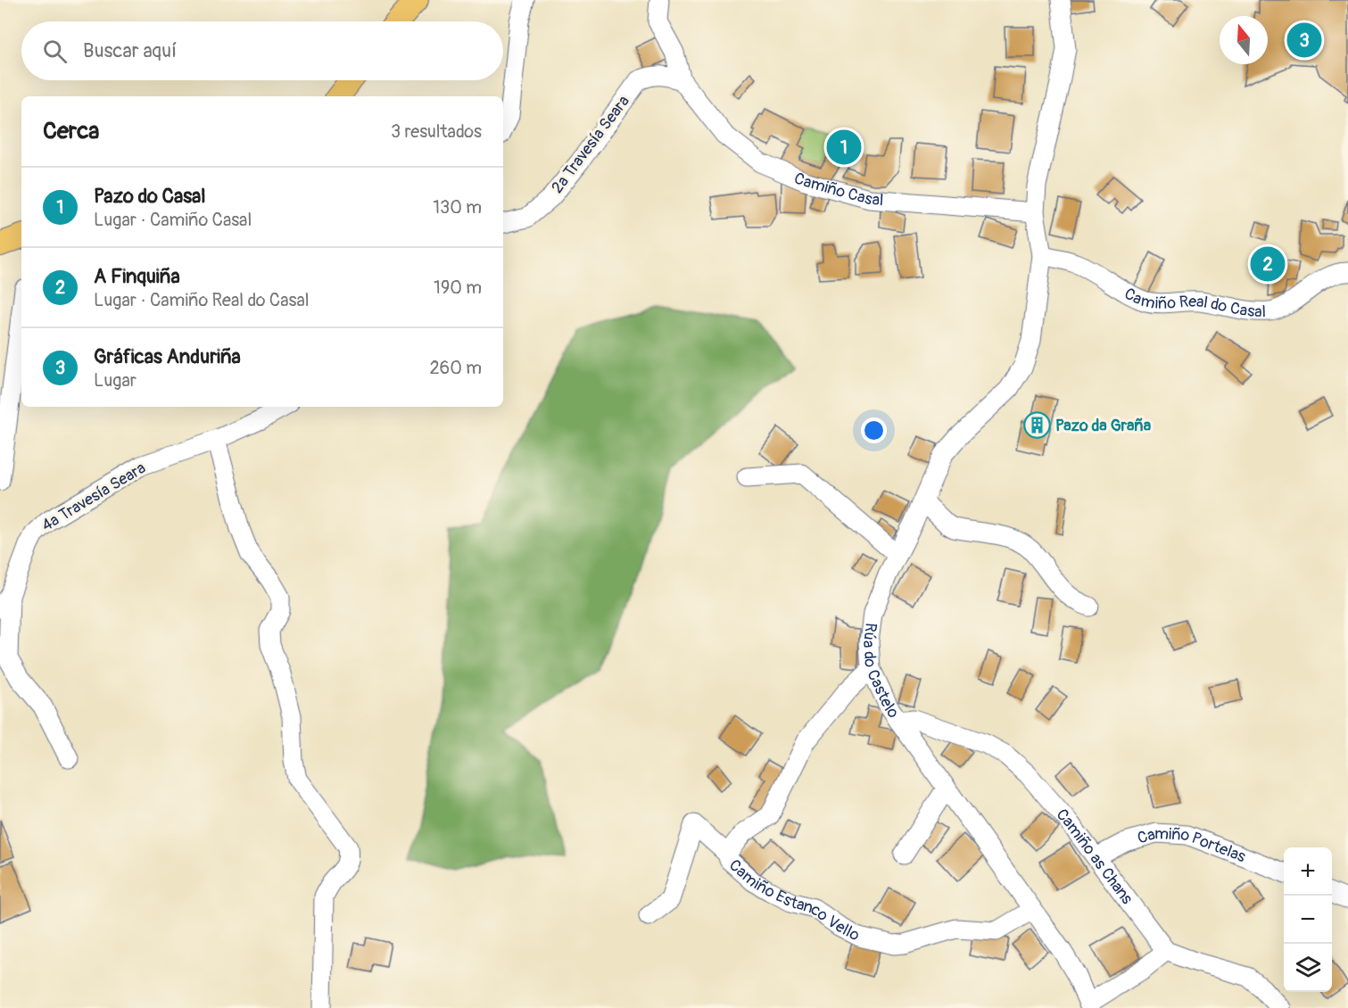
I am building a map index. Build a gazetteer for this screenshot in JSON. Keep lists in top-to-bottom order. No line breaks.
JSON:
{"streets":{"street":["2ª Travesía Seara","Camiño Casal","Camiño Real do Casal","4ª Travesía Seara","Rúa do Castelo","Camiño Portelas","Camiño as Chans","Camiño Estanco Vello"]},"crossings":[["2ª Travesía Seara","Camiño Casal"],["Camiño Casal","Rúa do Castelo"],["Camiño Real do Casal","Rúa do Castelo"],["Rúa do Castelo","Camiño as Chans"],["Rúa do Castelo","Camiño Estanco Vello"],["Camiño Portelas","Camiño as Chans"]],"places":{"building":["Pazo da Graña"]},"north":"top","page":{"pins":["3","1","2"],"search":"Buscar aquí","heading":["Cerca","3 resultados"],"list":[{"mark":"1","name":"Pazo do Casal","note":"Lugar · Camiño Casal","value":"130 m"},{"mark":"2","name":"A Finquiña","note":"Lugar · Camiño Real do Casal","value":"190 m"},{"mark":"3","name":"Gráficas Anduriña","note":"Lugar","value":"260 m"}],"map_buttons":["+","−"]}}
